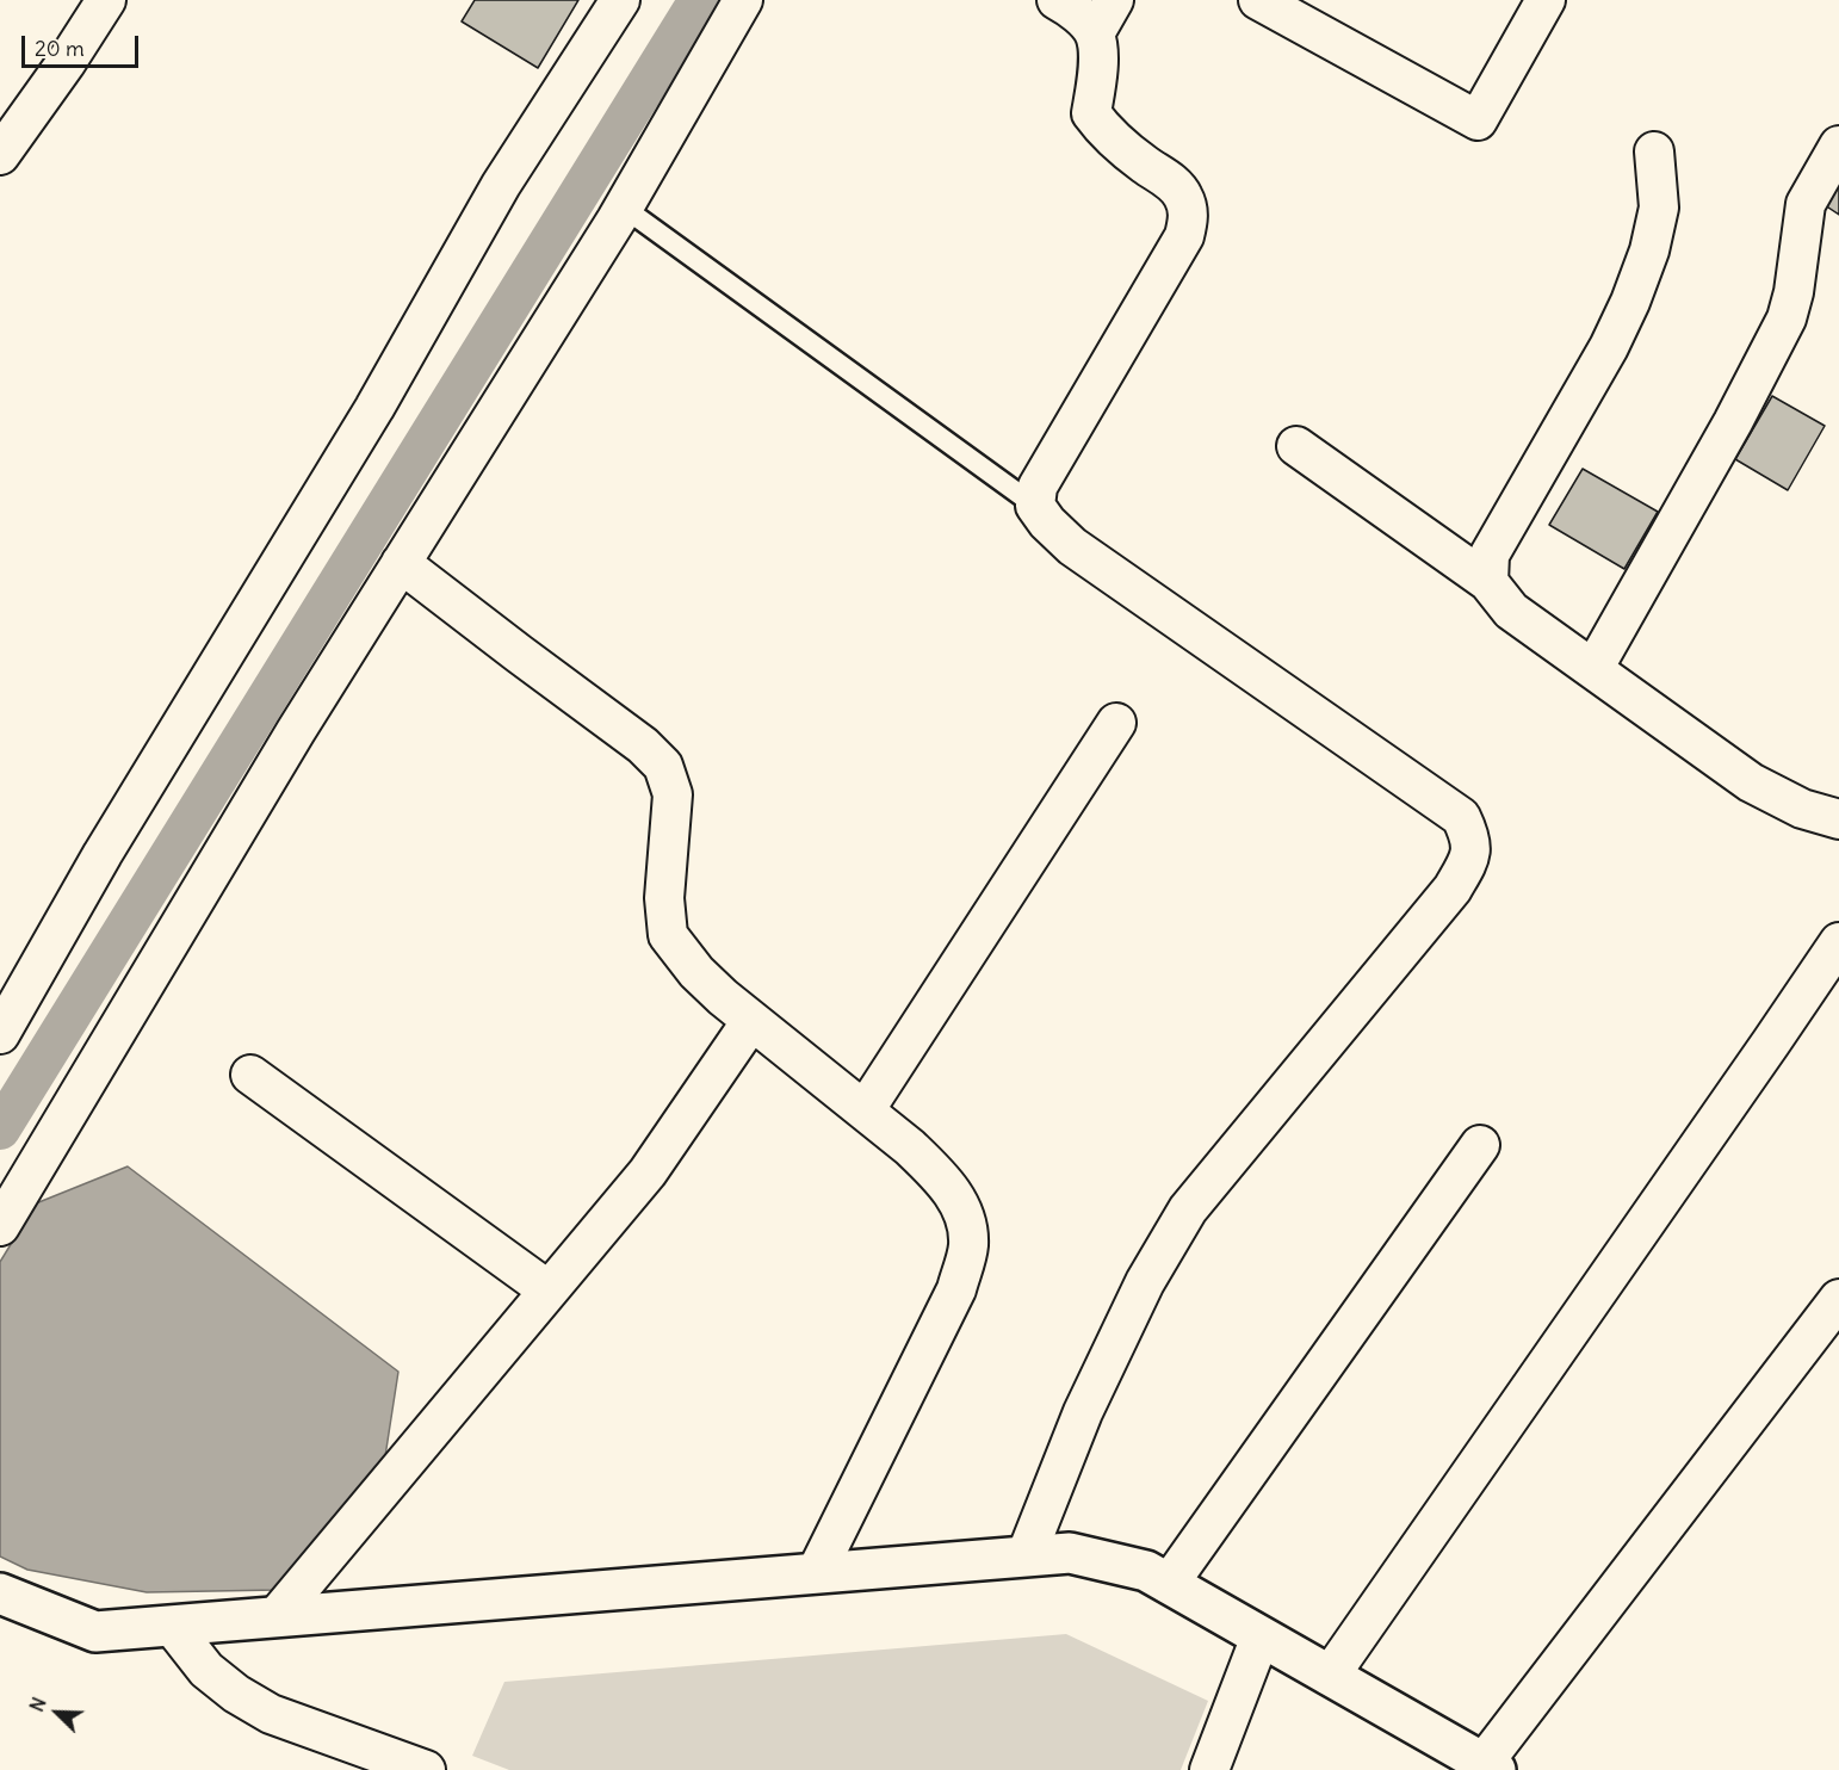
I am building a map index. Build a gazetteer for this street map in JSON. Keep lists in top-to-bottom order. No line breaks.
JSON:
{"scale_bar":"20 m","north":"top left"}
